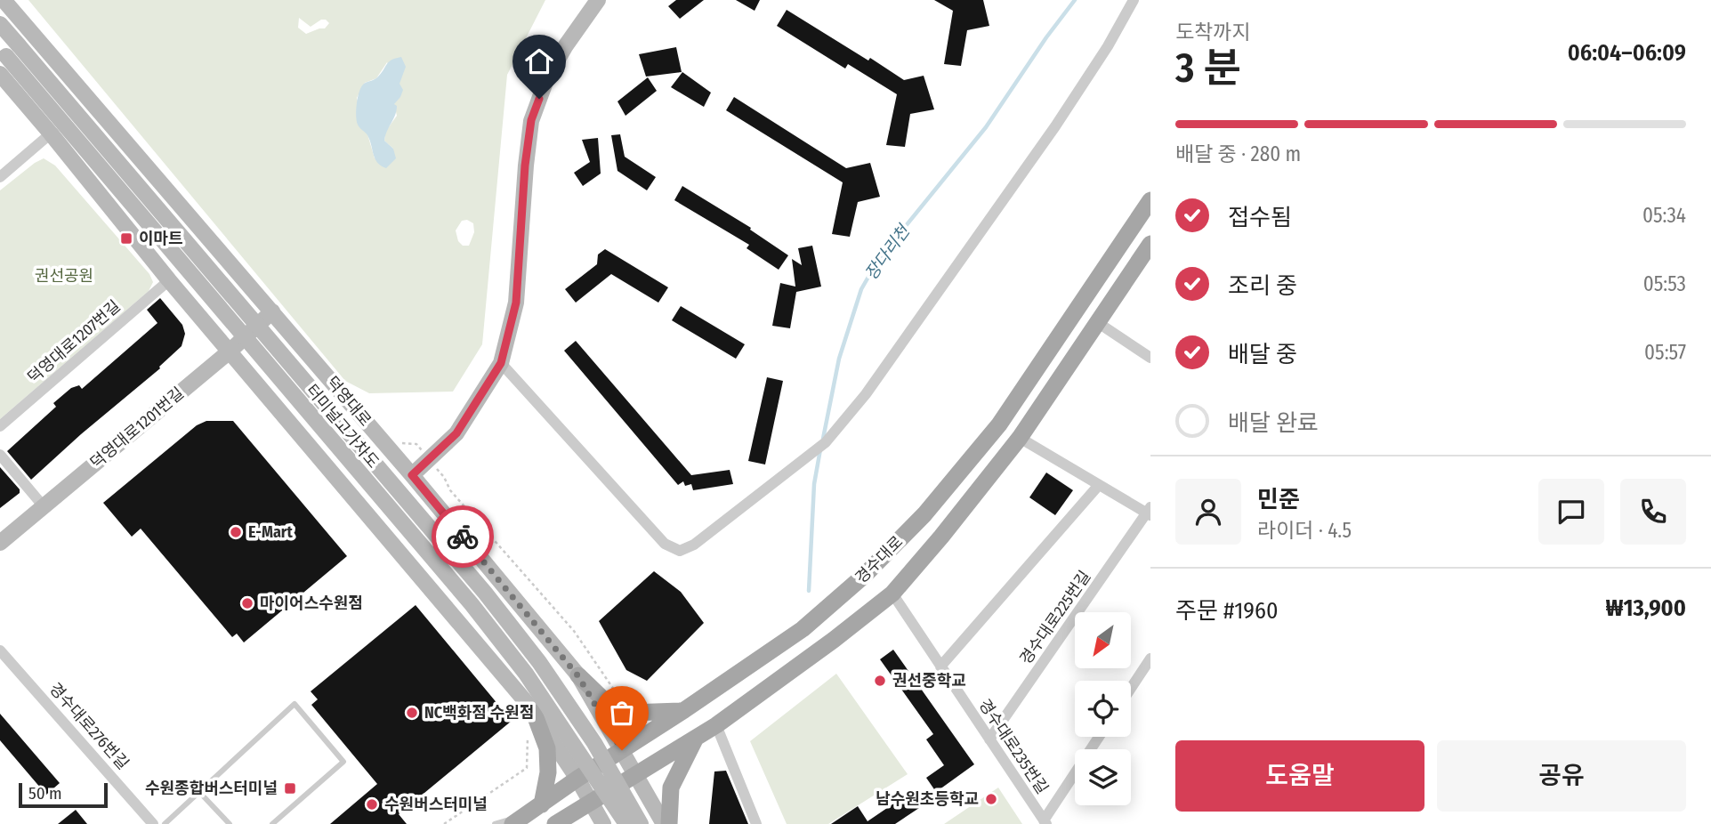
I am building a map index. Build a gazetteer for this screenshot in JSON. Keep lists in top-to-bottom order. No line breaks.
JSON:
{"streets":{"main road":["덕영대로","터미널고가차도","덕영대로1201번길","경수대로"],"street":["덕영대로1207번길","경수대로225번길","경수대로276번길","경수대로235번길"]},"crossings":[["덕영대로","덕영대로1201번길"],["덕영대로","경수대로"],["경수대로","경수대로225번길"],["경수대로","경수대로235번길"],["경수대로225번길","경수대로235번길"]],"water":["장다리천"],"parks":["권선공원"],"places":{"transit":["이마트","수원종합버스터미널"],"other":["E-Mart","마이어스수원점","권선중학교","NC백화점 수원점","남수원초등학교","수원버스터미널"]},"scale_bar":"50 m","north":"bottom left","page":{"heading":["3 분","도착까지","06:04–06:09"],"panel":["민준","라이더 · 4.5","주문 #1960","₩13,900"],"bar":"배달 중 · 280 m","list":[["접수됨","05:34"],["조리 중","05:53"],["배달 중","05:57"],"배달 완료"],"buttons":["도움말","공유"],"scale":"50 m"}}
